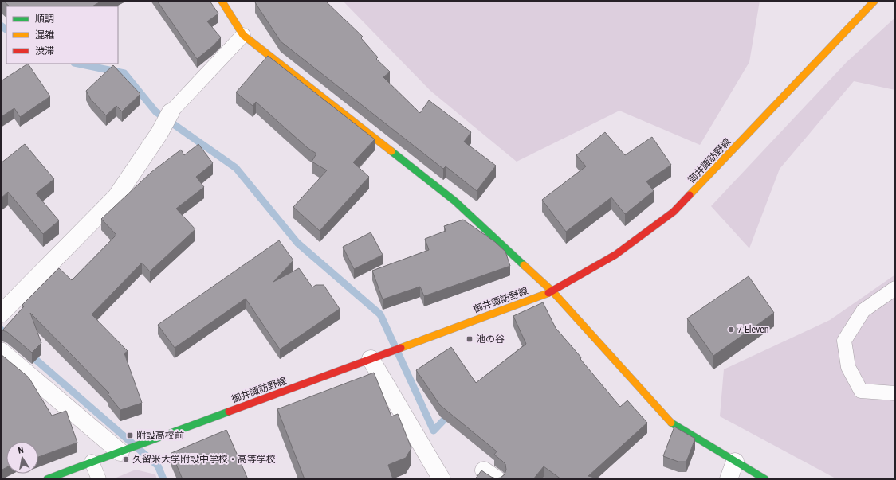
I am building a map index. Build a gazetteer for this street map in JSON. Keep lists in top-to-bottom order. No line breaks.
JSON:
{"streets":{"main road":["御井諏訪野線"]},"places":{"other":["7-Eleven","久留米大学附設中学校・高等学校"],"transit":["池の谷","附設高校前"]},"legend":["順調","混雑","渋滞"],"north":"top"}
